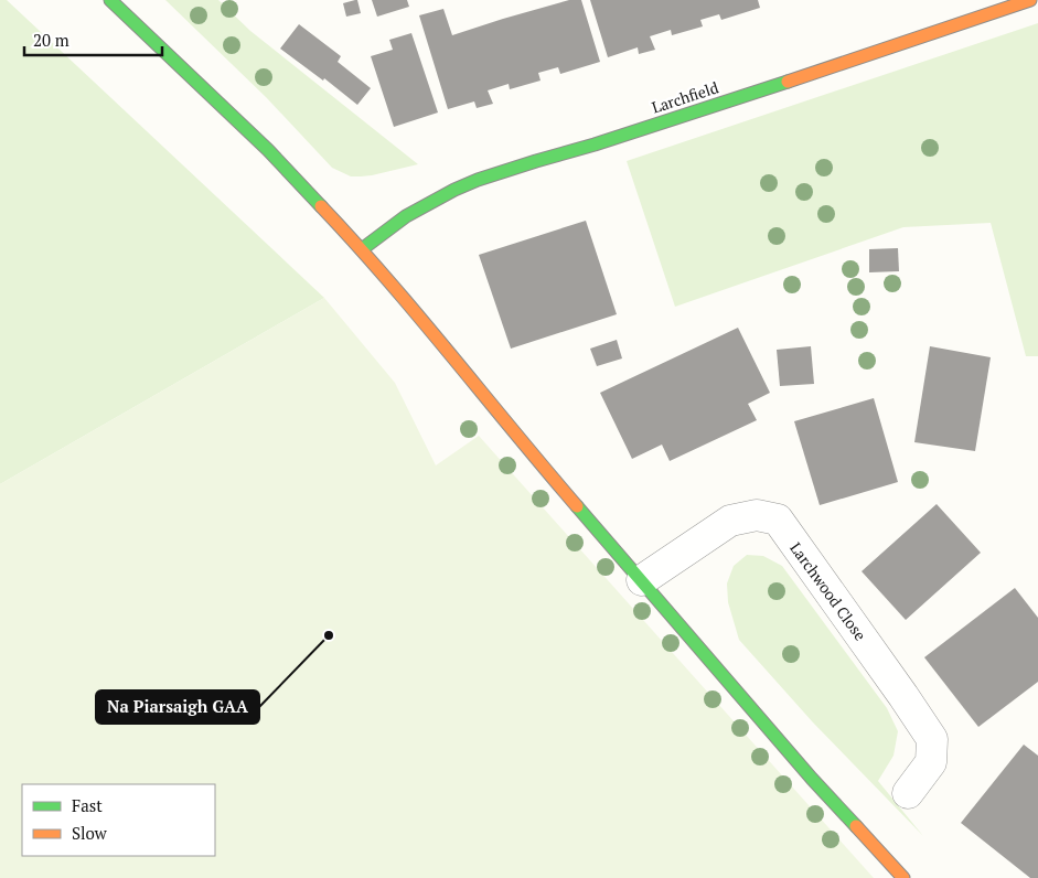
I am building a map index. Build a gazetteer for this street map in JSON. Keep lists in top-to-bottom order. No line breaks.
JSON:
{"streets":{"street":["Larchfield","Larchwood Close"]},"places":["Na Piarsaigh GAA"],"legend":["Fast","Slow"],"scale_bar":"20 m"}
